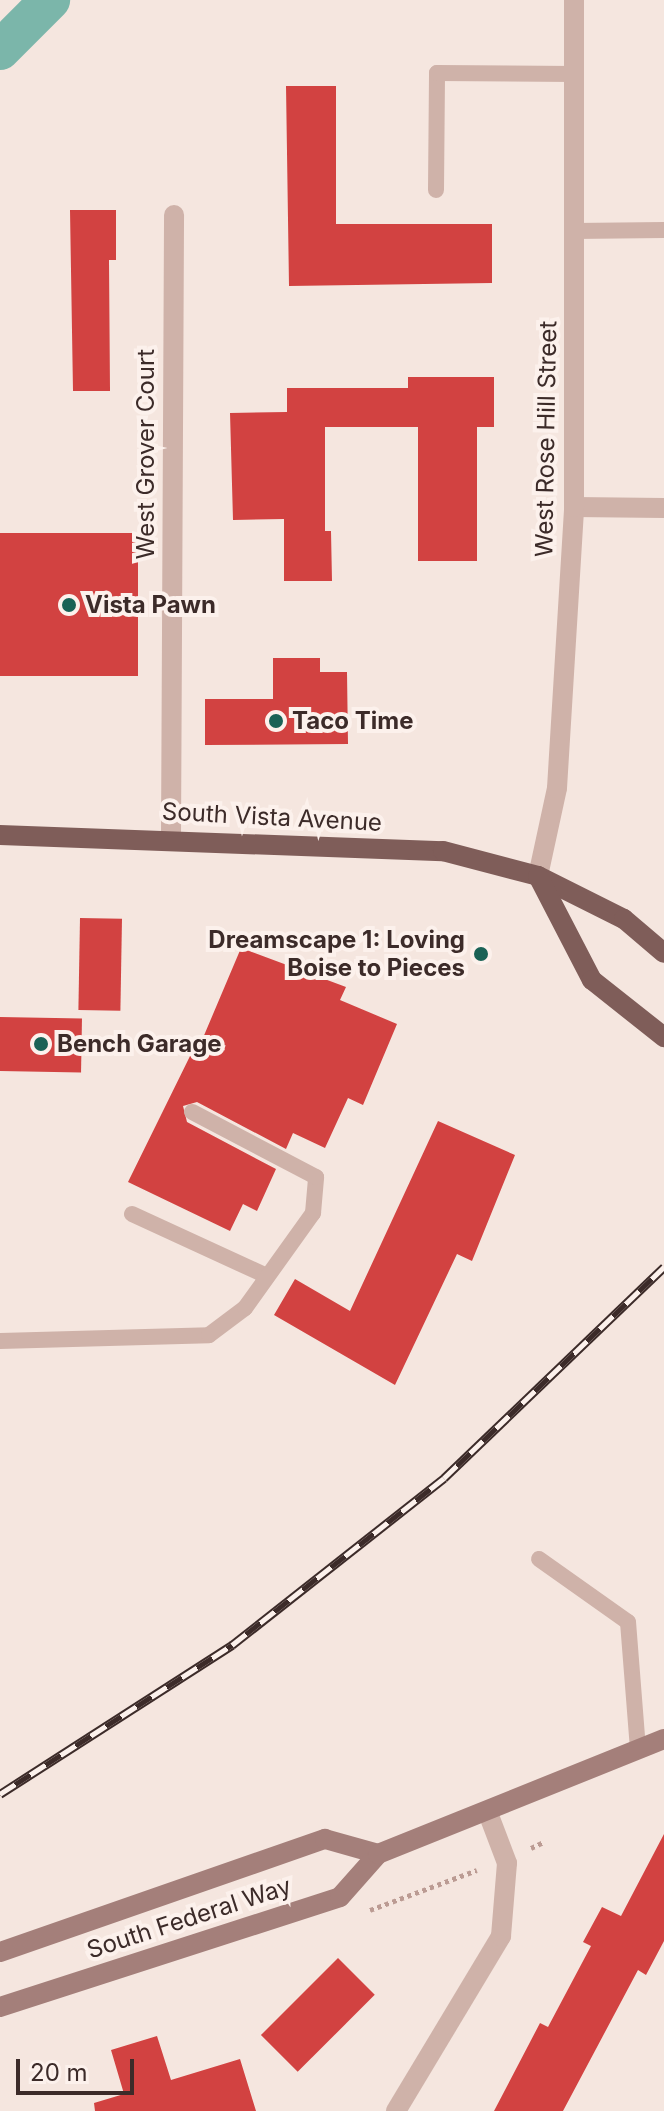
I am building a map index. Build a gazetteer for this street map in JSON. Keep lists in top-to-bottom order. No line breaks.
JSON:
{"streets":{"main road":["South Vista Avenue","South Federal Way"],"street":["West Rose Hill Street","West Grover Court"]},"crossings":[["West Rose Hill Street","South Vista Avenue"],["West Grover Court","South Vista Avenue"]],"places":["Vista Pawn","Taco Time","Dreamscape 1: Loving Boise to Pieces","Bench Garage"],"scale_bar":"20 m"}
